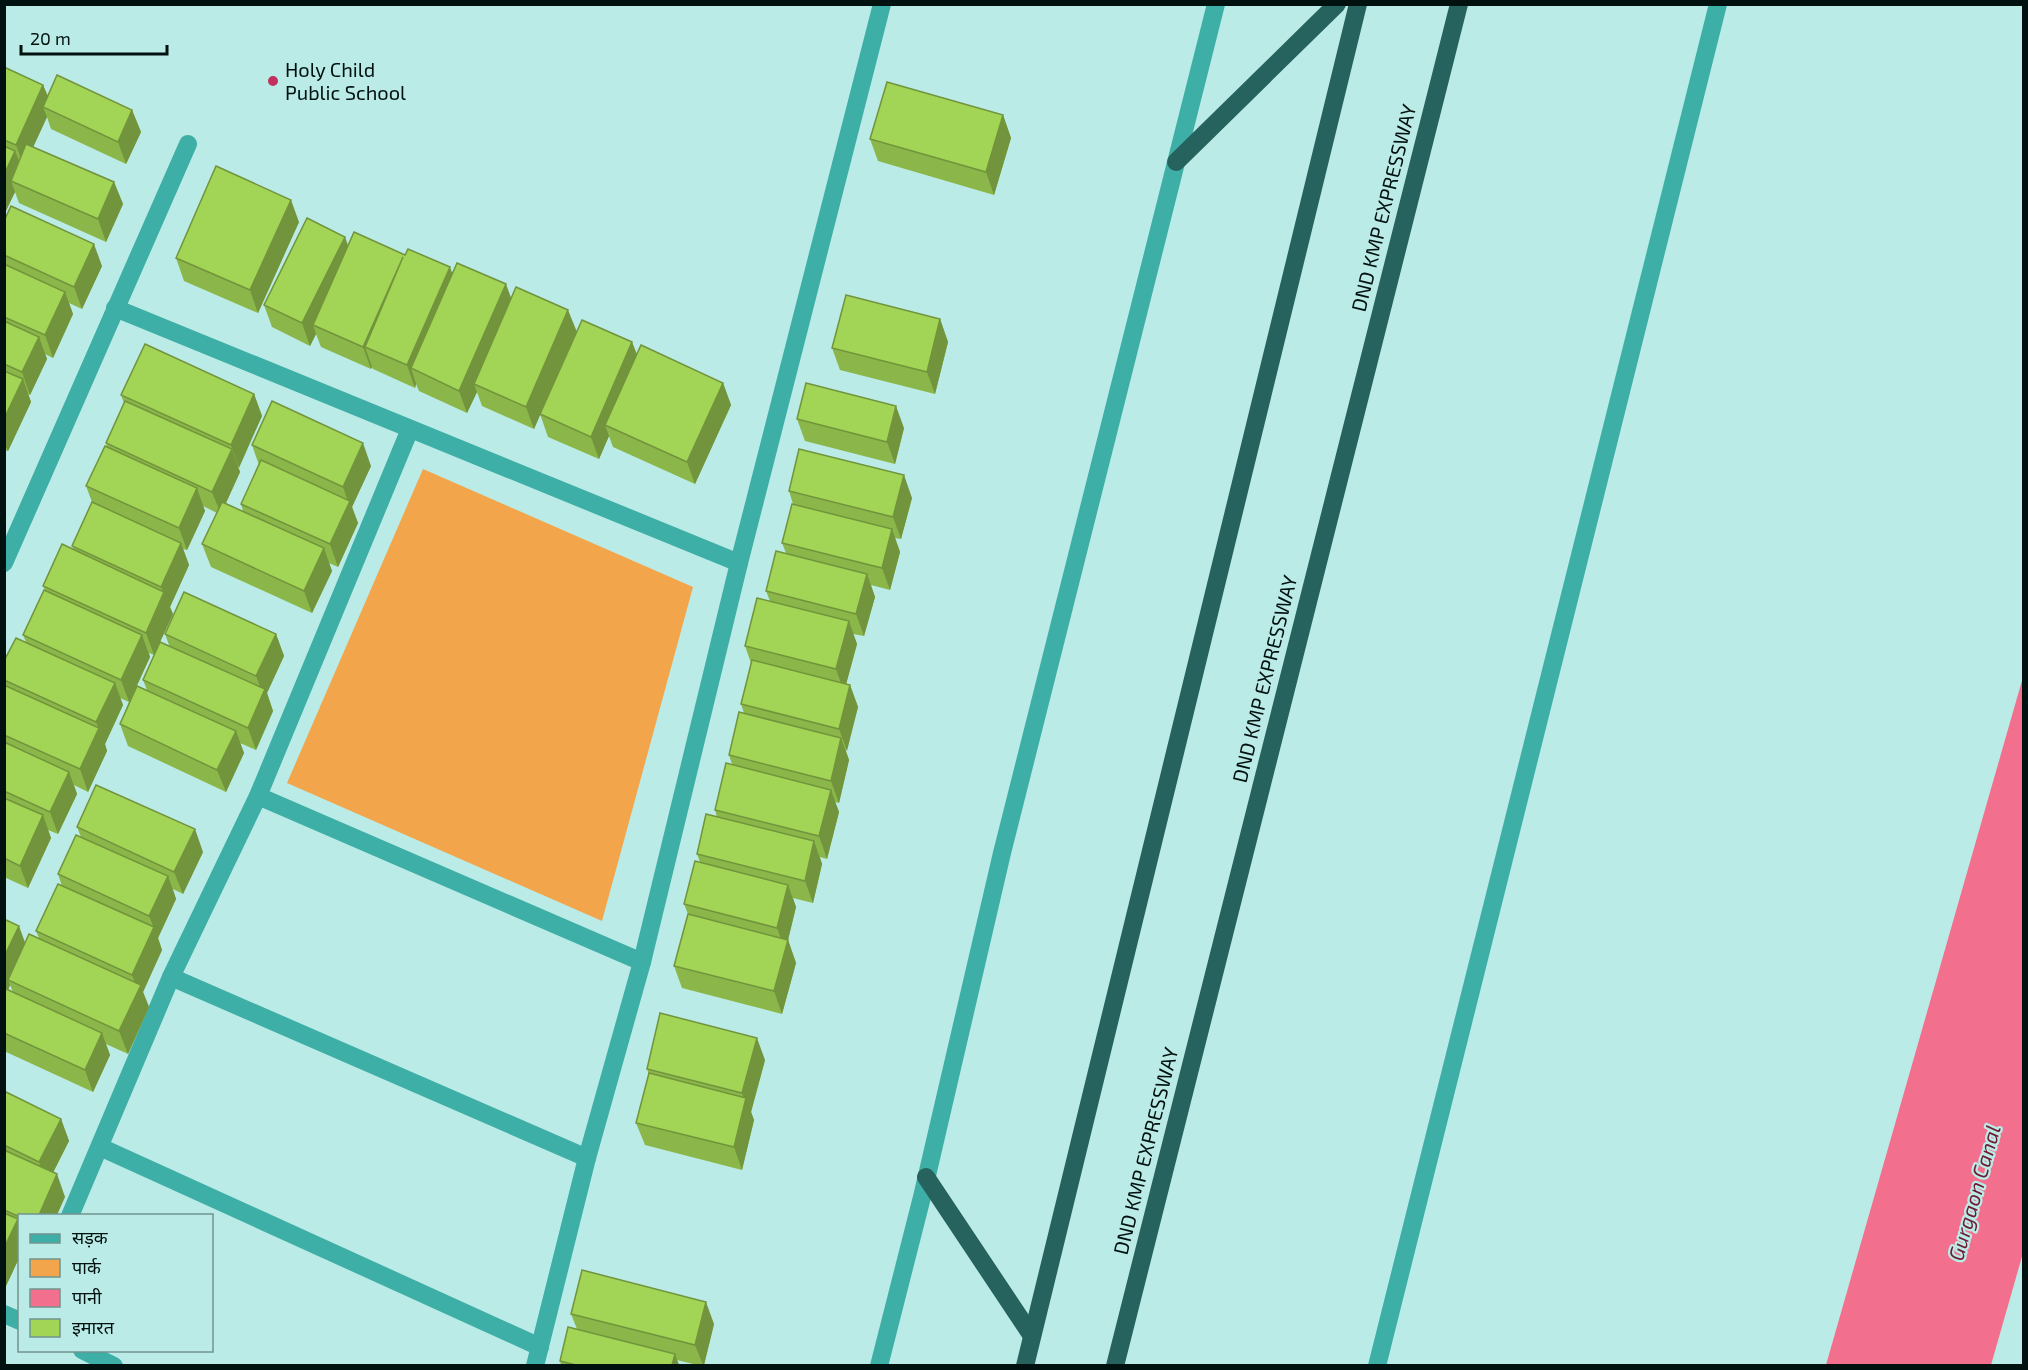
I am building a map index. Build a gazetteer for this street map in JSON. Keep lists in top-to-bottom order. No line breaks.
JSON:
{"streets":{"highway":["DND KMP EXPRESSWAY"]},"water":["Gurgaon Canal"],"places":["Holy Child Public School"],"legend":["सड़क","पार्क","पानी","इमारत"],"scale_bar":"20 m"}
